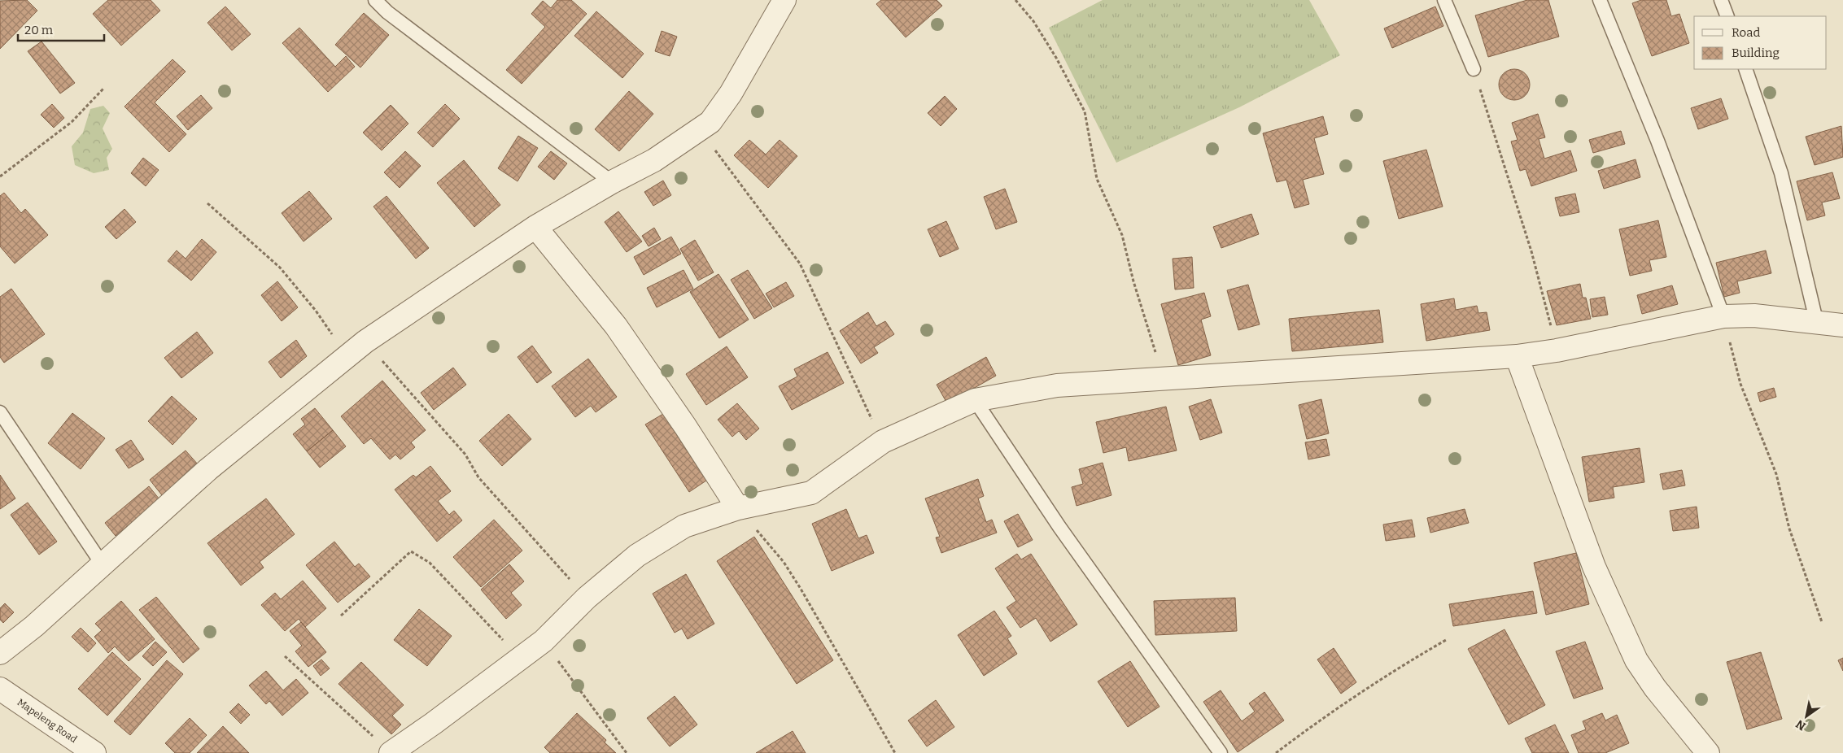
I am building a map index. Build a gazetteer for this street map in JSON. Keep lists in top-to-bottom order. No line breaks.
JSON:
{"streets":{"street":["Mapeleng Road"]},"legend":["Road","Building"],"scale_bar":"20 m","north":"bottom left"}
